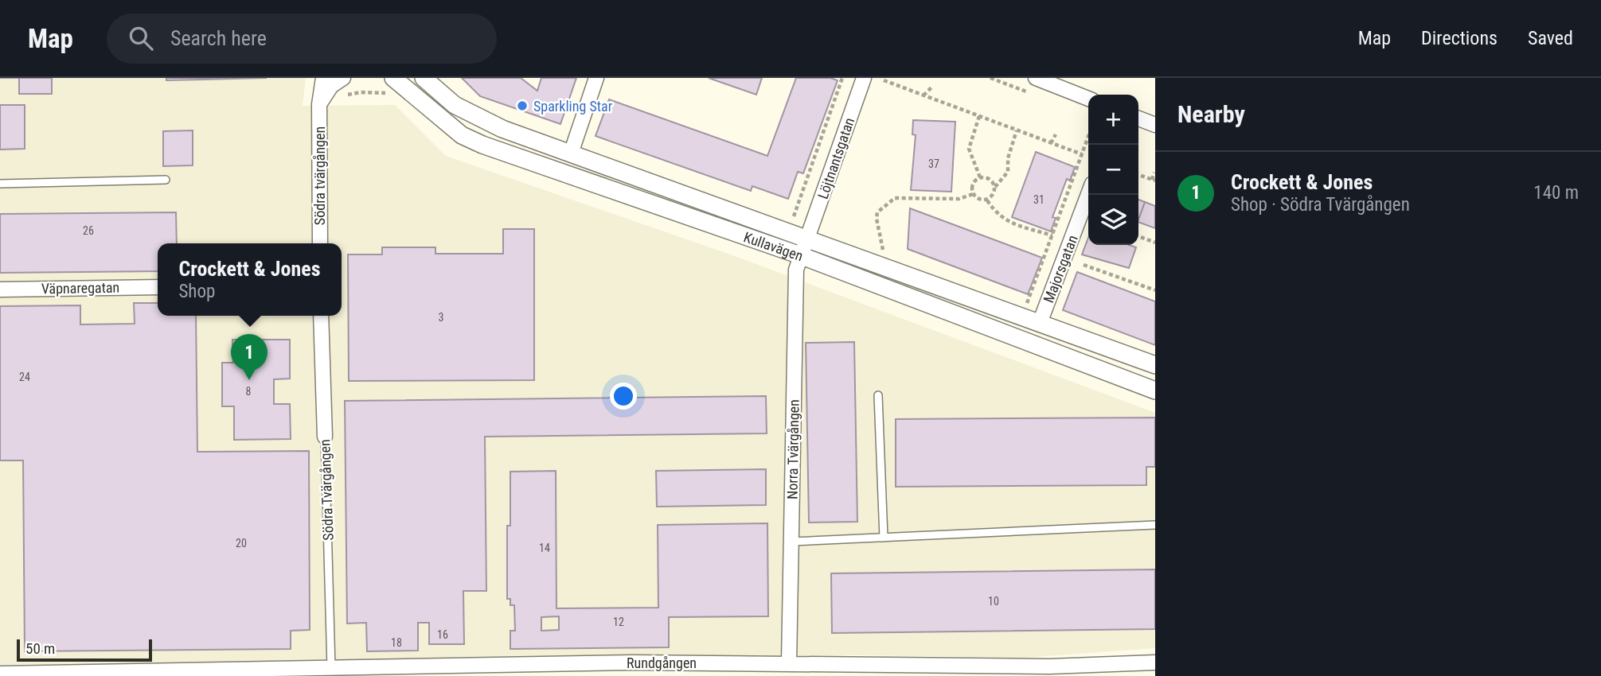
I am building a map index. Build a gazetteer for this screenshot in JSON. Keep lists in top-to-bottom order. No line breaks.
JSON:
{"streets":{"street":["Löjtnantsgatan","Södra tvärgången","Kullavägen","Majorsgatan","Väpnaregatan","Norra Tvärgången","Södra Tvärgången","Rundgången"]},"crossings":[["Löjtnantsgatan","Kullavägen"],["Löjtnantsgatan","Norra Tvärgången"],["Kullavägen","Majorsgatan"],["Kullavägen","Norra Tvärgången"],["Norra Tvärgången","Rundgången"],["Södra Tvärgången","Rundgången"]],"places":["Sparkling Star"],"house_numbers":["37","31","26","3","24","8","20","14","10","12","16","18"],"scale_bar":"50 m","page":{"header":"Map","search":"Search here","nav":["Map","Directions","Saved"],"heading":"Nearby","map_buttons":["+","−"],"list":[{"mark":"1","name":"Crockett & Jones","note":"Shop · Södra Tvärgången","value":"140 m"}],"popup":["Crockett & Jones","Shop"],"pins":"1","scale":"50 m"}}
